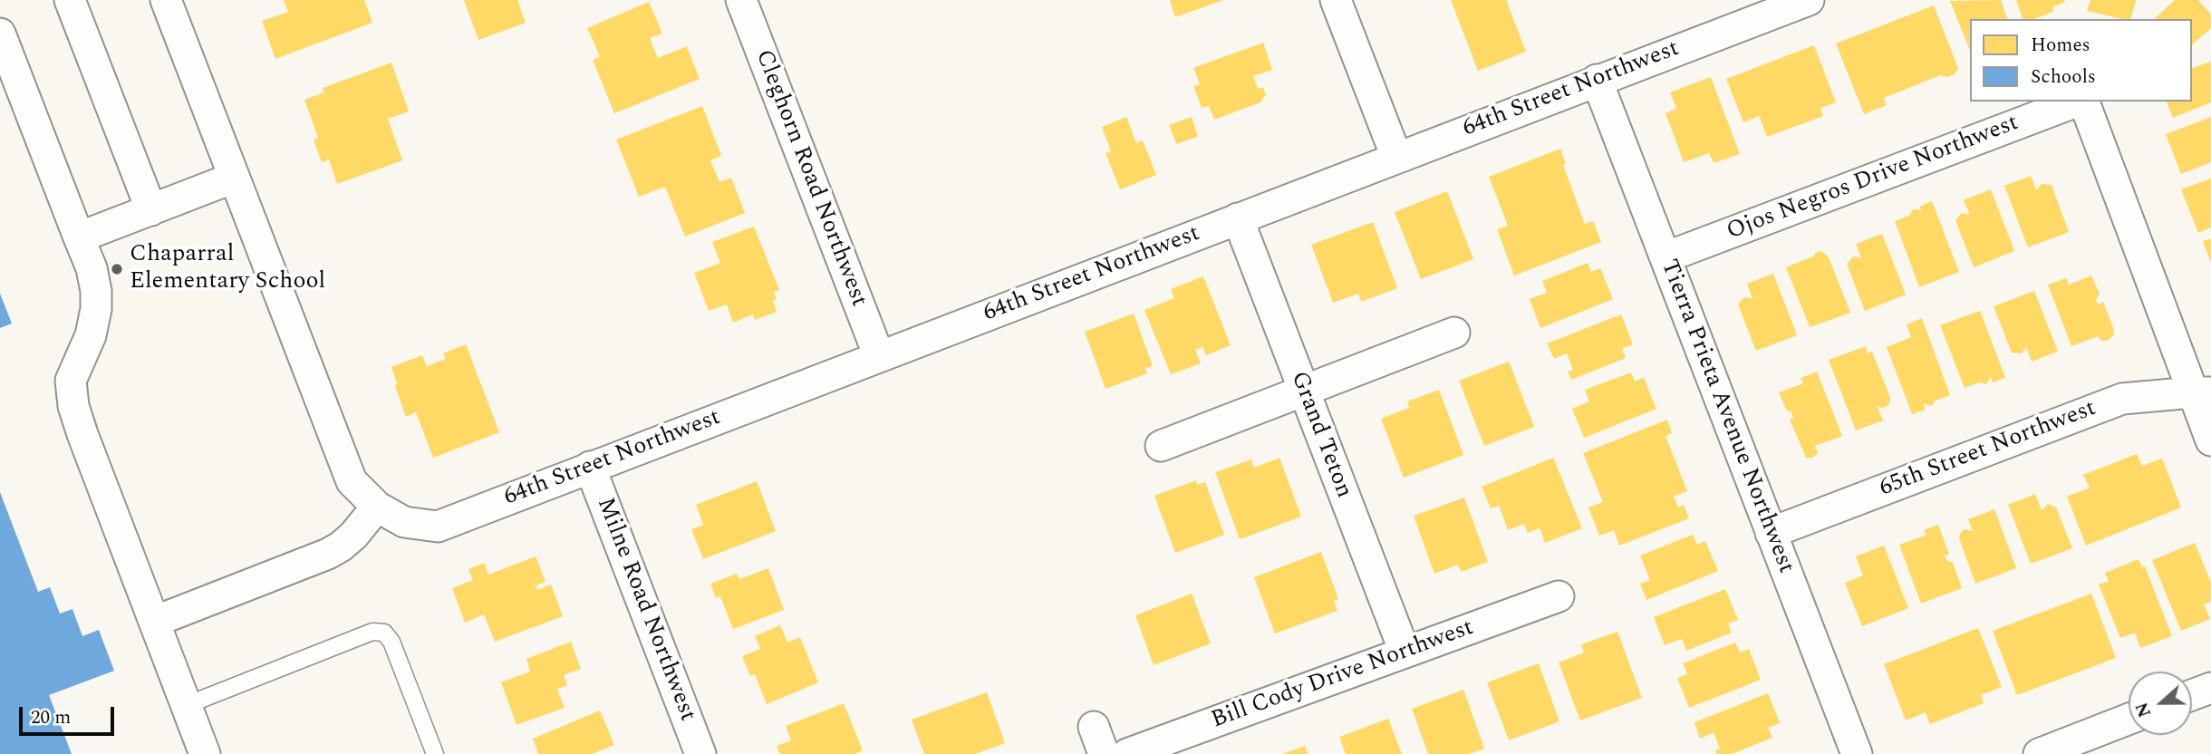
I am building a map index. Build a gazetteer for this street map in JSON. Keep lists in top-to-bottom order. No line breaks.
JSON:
{"streets":{"street":["64th Street Northwest","Cleghorn Road Northwest","Ojos Negros Drive Northwest","Tierra Prieta Avenue Northwest","Grand Teton","65th Street Northwest","Milne Road Northwest","Bill Cody Drive Northwest"]},"crossings":[["64th Street Northwest","Cleghorn Road Northwest"],["64th Street Northwest","Tierra Prieta Avenue Northwest"],["64th Street Northwest","Grand Teton"],["64th Street Northwest","Milne Road Northwest"],["Ojos Negros Drive Northwest","Tierra Prieta Avenue Northwest"],["Tierra Prieta Avenue Northwest","65th Street Northwest"],["Grand Teton","Bill Cody Drive Northwest"]],"places":["Chaparral Elementary School"],"legend":["Homes","Schools"],"scale_bar":"20 m","north":"left"}
